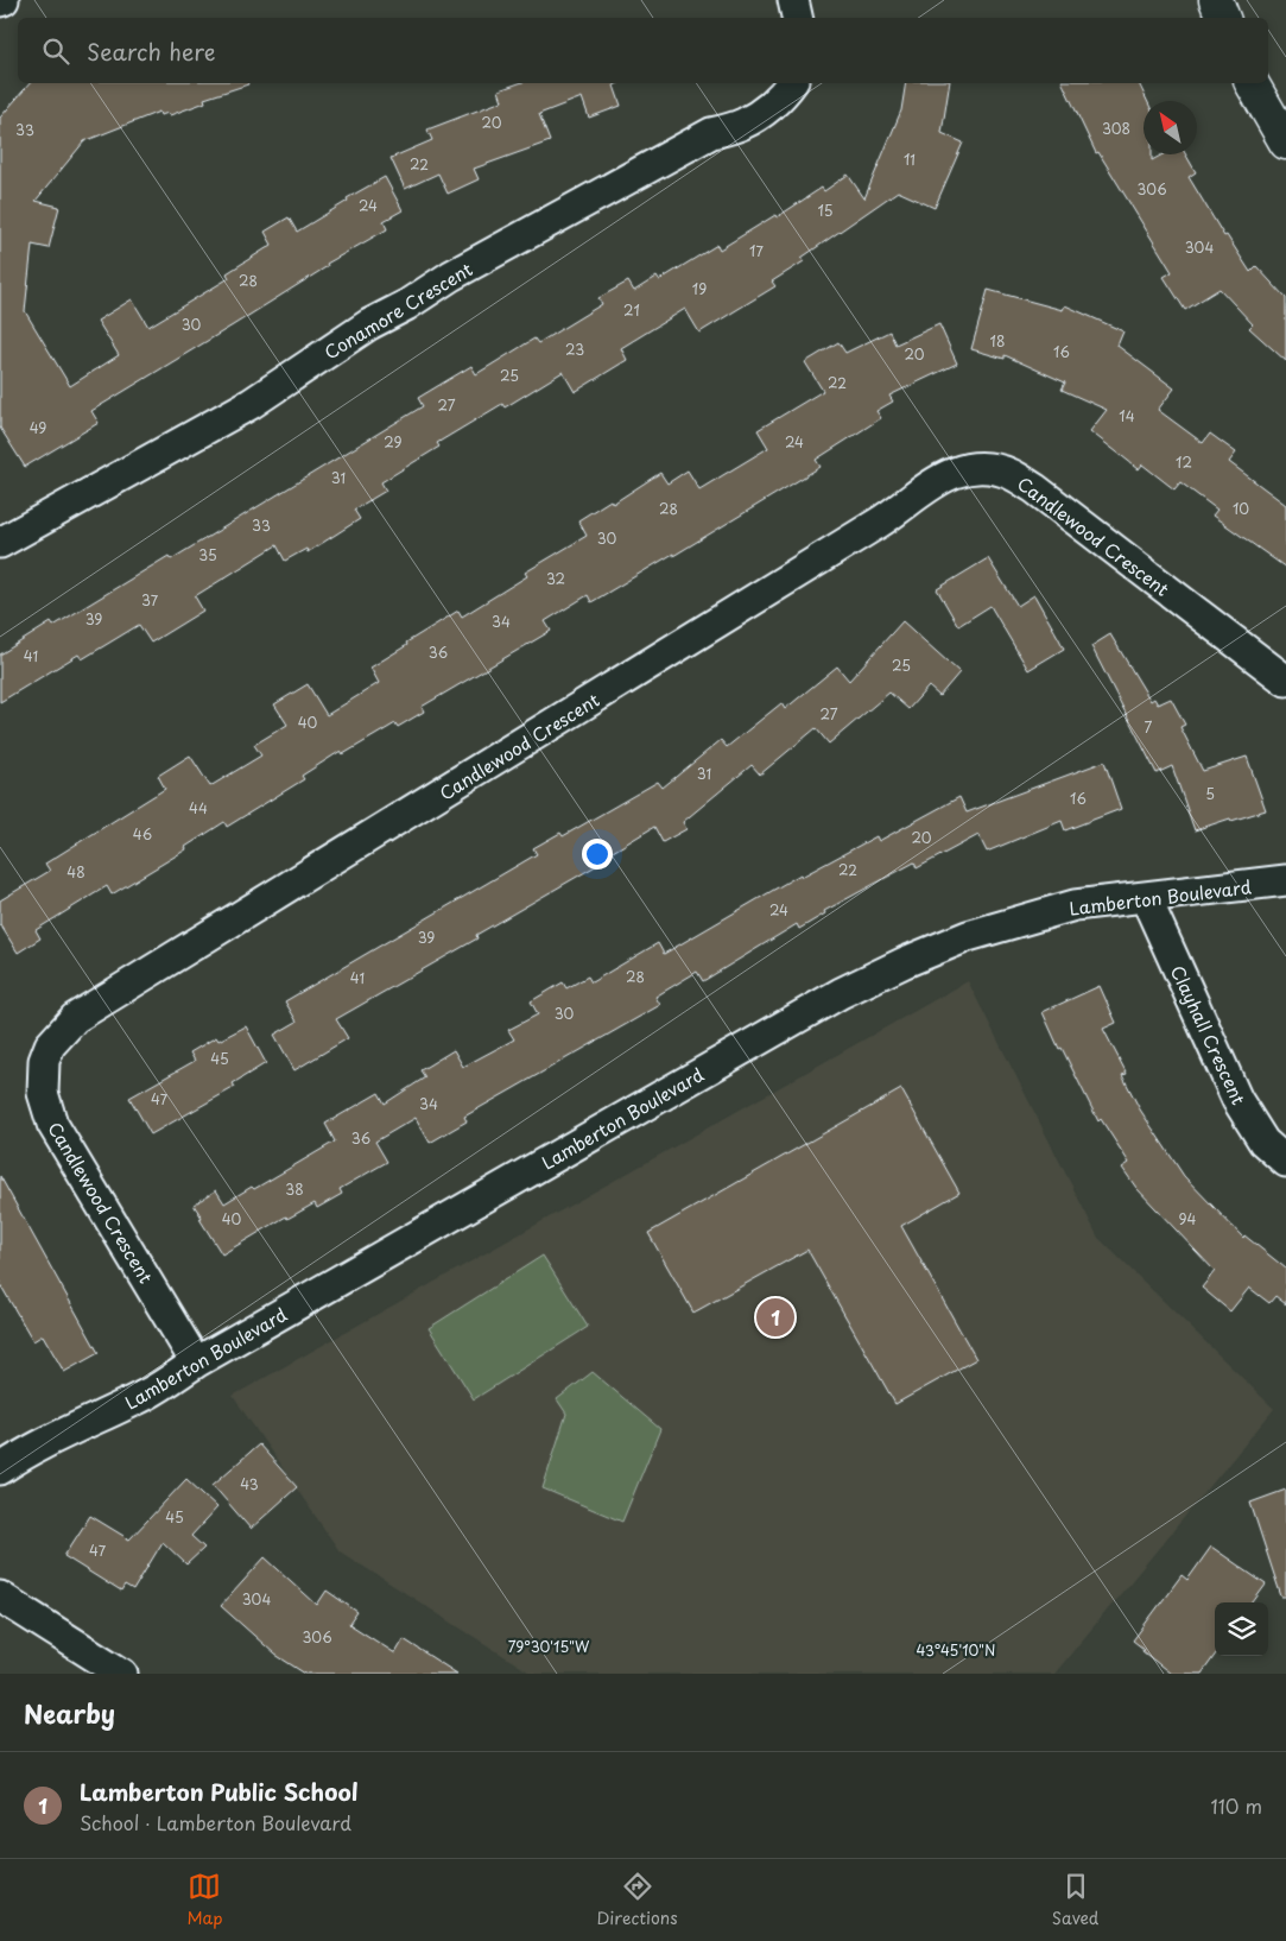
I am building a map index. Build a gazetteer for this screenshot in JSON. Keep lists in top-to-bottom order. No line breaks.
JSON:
{"streets":{"street":["Conamore Crescent","Candlewood Crescent","Lamberton Boulevard","Clayhall Crescent"]},"crossings":[["Candlewood Crescent","Lamberton Boulevard"],["Lamberton Boulevard","Clayhall Crescent"]],"house_numbers":["20","308","33","11","22","306","24","15","304","17","28","19","21","30","18","23","16","20","25","22","27","14","49","29","24","12","31","28","10","33","30","35","32","37","39","34","36","41","25","27","40","7","31","5","16","44","46","20","22","48","24","39","28","41","30","45","47","34","36","38","40","94","43","45","47","304","306"],"north":"top left","page":{"search":"Search here","pins":"1","heading":"Nearby","list":[{"mark":"1","name":"Lamberton Public School","note":"School · Lamberton Boulevard","value":"110 m"}],"nav":["Map","Directions","Saved"]},"coordinates":["79°30'15\"W","43°45'10\"N"]}
